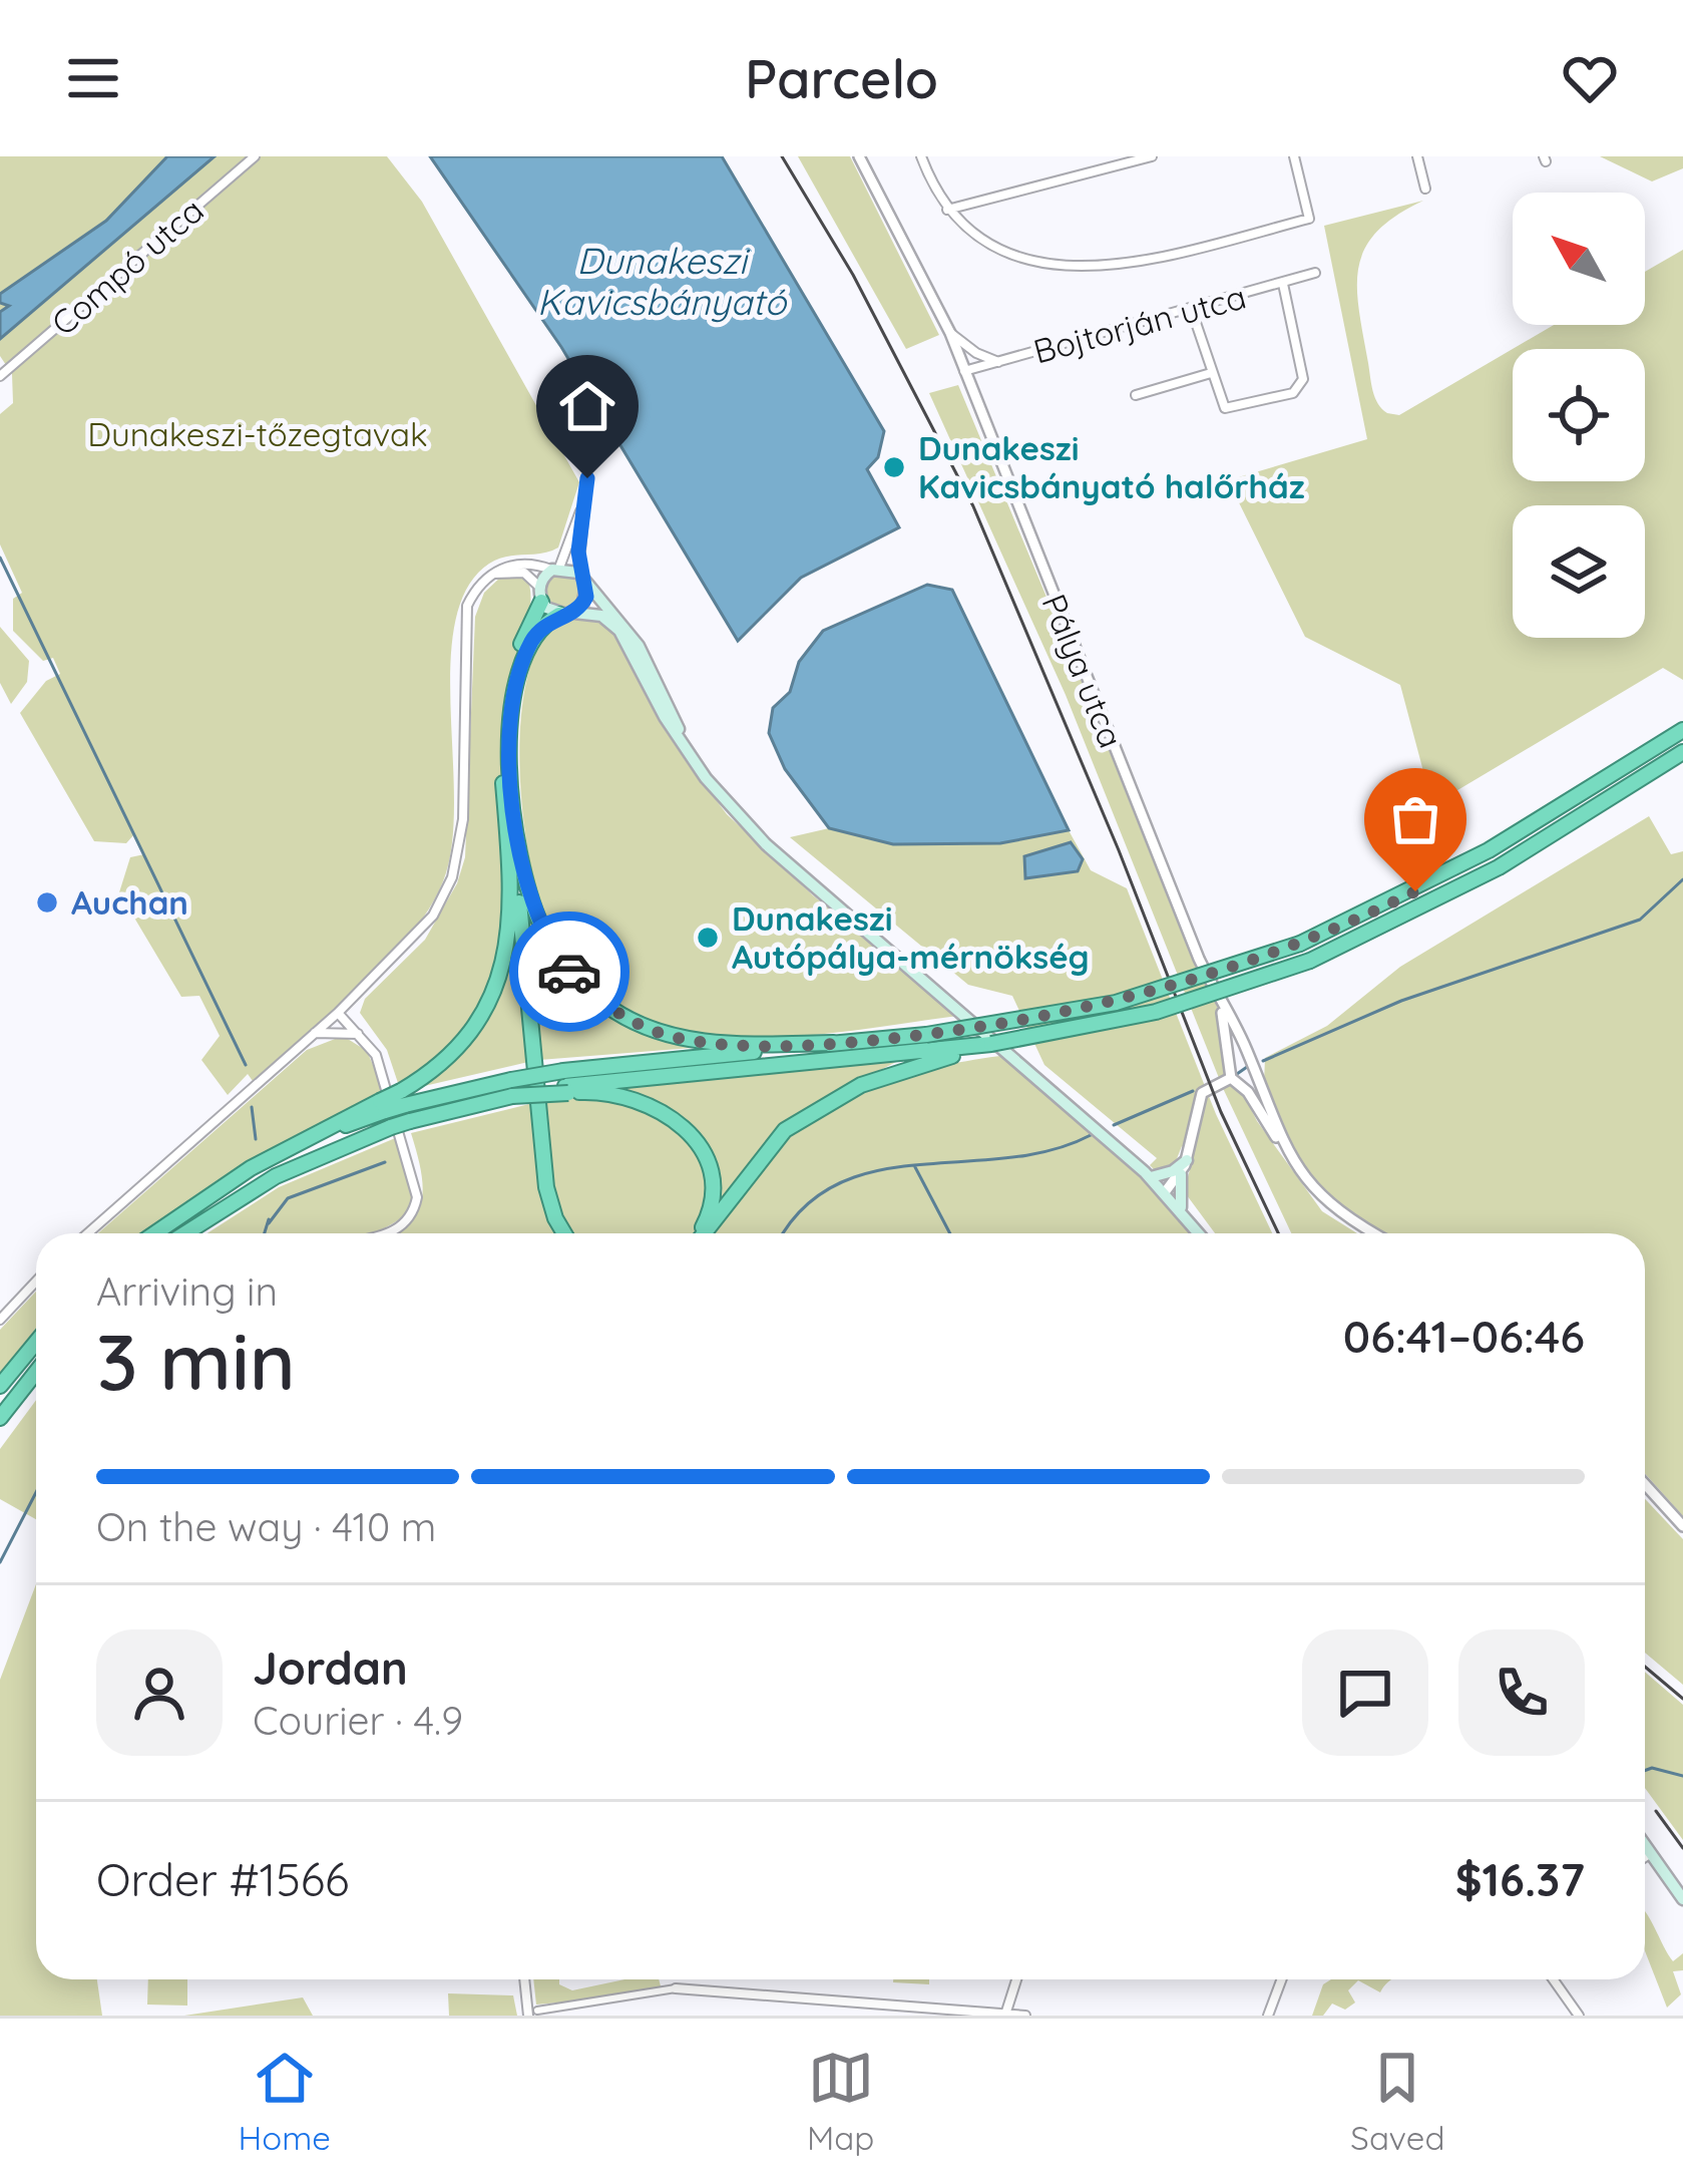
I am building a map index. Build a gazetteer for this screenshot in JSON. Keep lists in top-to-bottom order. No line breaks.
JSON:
{"streets":{"street":["Compó utca","Bojtorján utca","Pálya utca"]},"crossings":[["Bojtorján utca","Pálya utca"]],"water":["Dunakeszi Kavicsbányató"],"parks":["Dunakeszi-tőzegtavak"],"places":["Dunakeszi Kavicsbányató halőrház","Auchan","Dunakeszi Autópálya-mérnökség"],"north":"top left","page":{"header":"Parcelo","heading":["3 min","Arriving in","06:41–06:46"],"panel":["Jordan","Courier · 4.9","Order #1566","$16.37"],"bar":"On the way · 410 m","tabs":["Home","Map","Saved"]}}
